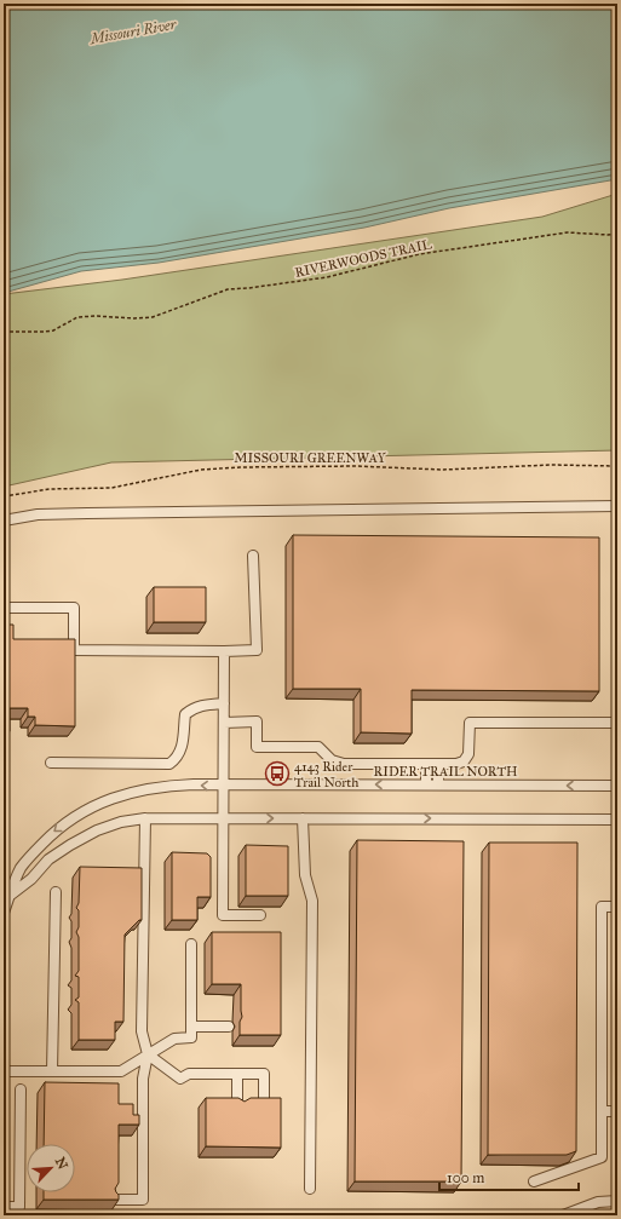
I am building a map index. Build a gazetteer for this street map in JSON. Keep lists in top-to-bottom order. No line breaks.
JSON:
{"streets":{"street":["RIDER TRAIL NORTH"],"path":["RIVERWOODS TRAIL","MISSOURI GREENWAY"]},"water":["Missouri River"],"places":{"bus stop":["4143 Rider Trail North"]},"scale_bar":"100 m","north":"top right"}
